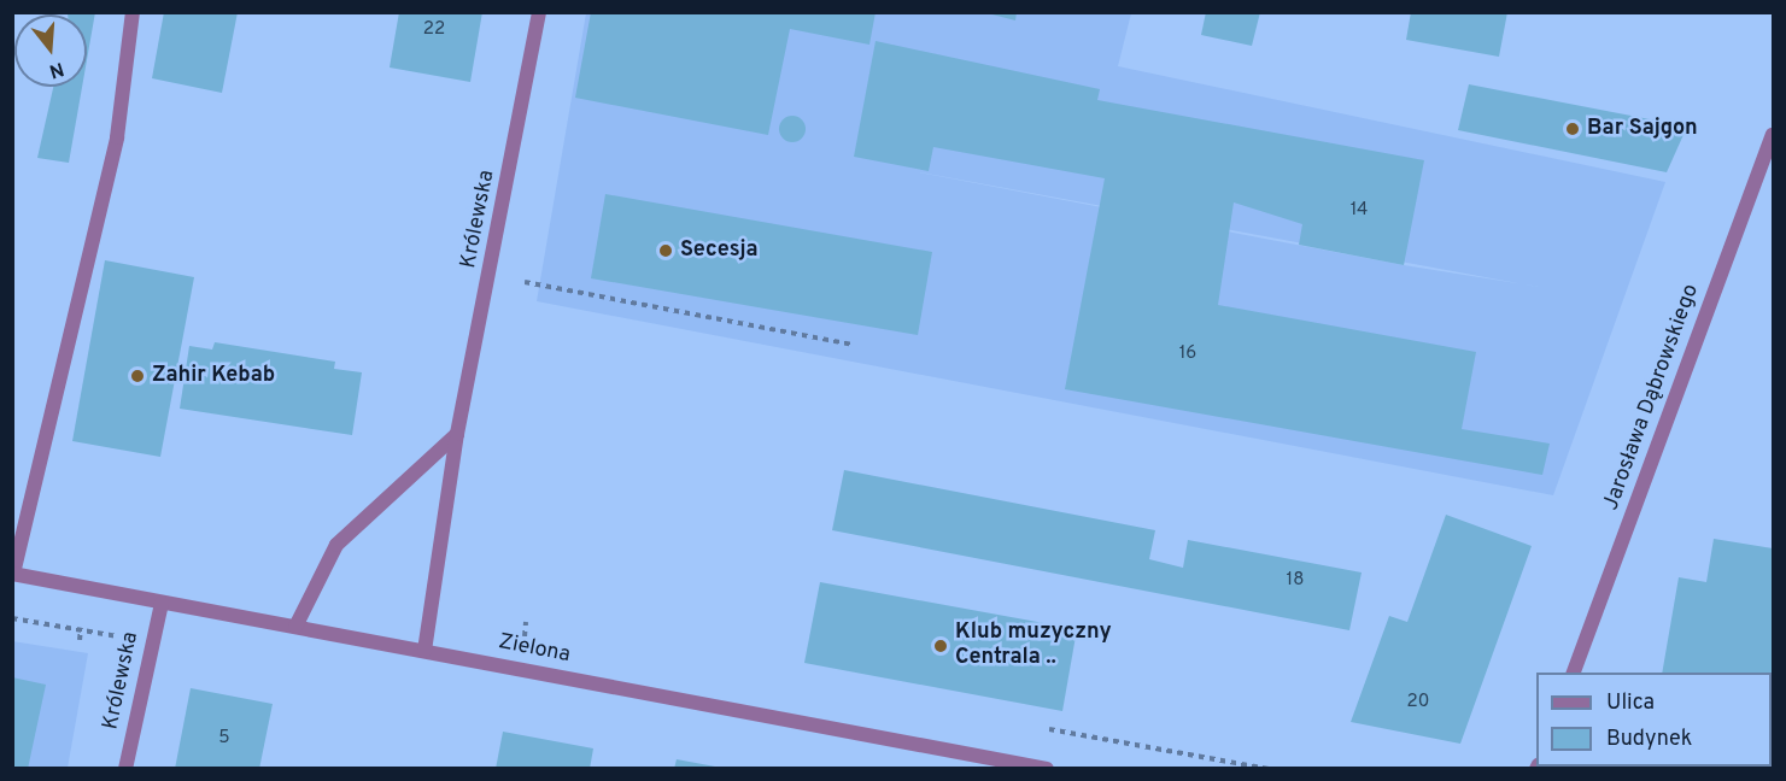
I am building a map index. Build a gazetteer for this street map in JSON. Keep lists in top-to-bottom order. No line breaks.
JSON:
{"streets":{"street":["Królewska","Jarosława Dąbrowskiego","Zielona"]},"crossings":[["Królewska","Zielona"]],"places":["Bar Sajgon","Secesja","Zahir Kebab","Klub muzyczny Centrala .."],"house_numbers":["22","14","16","18","20","5"],"legend":["Ulica","Budynek"],"north":"bottom"}
